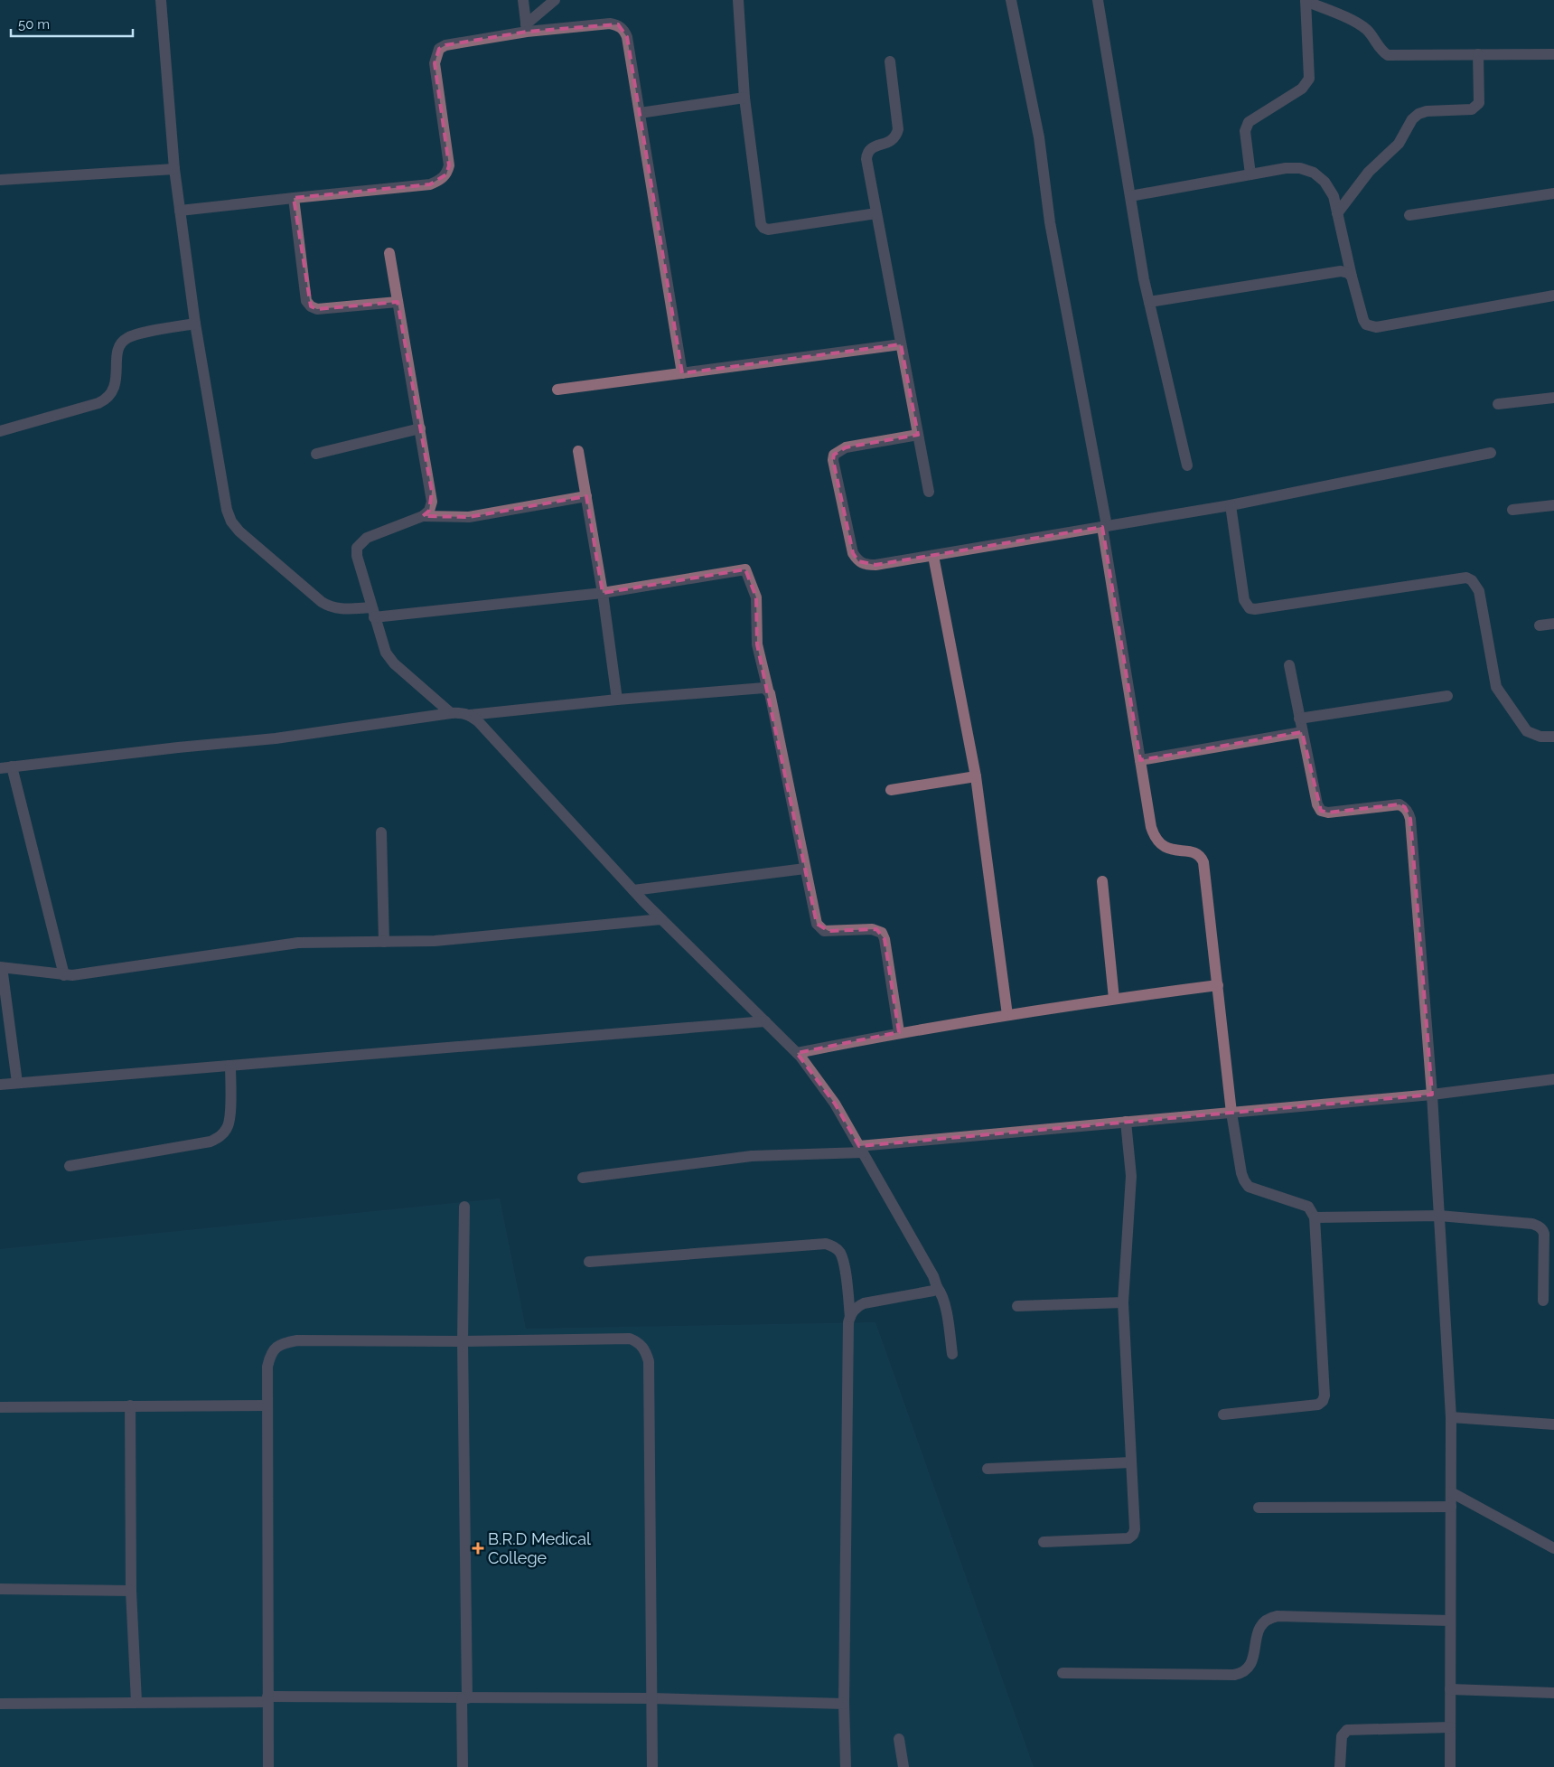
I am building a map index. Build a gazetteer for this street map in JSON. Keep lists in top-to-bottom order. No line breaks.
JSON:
{"places":{"health":["B.R.D Medical College"]},"scale_bar":"50 m"}
